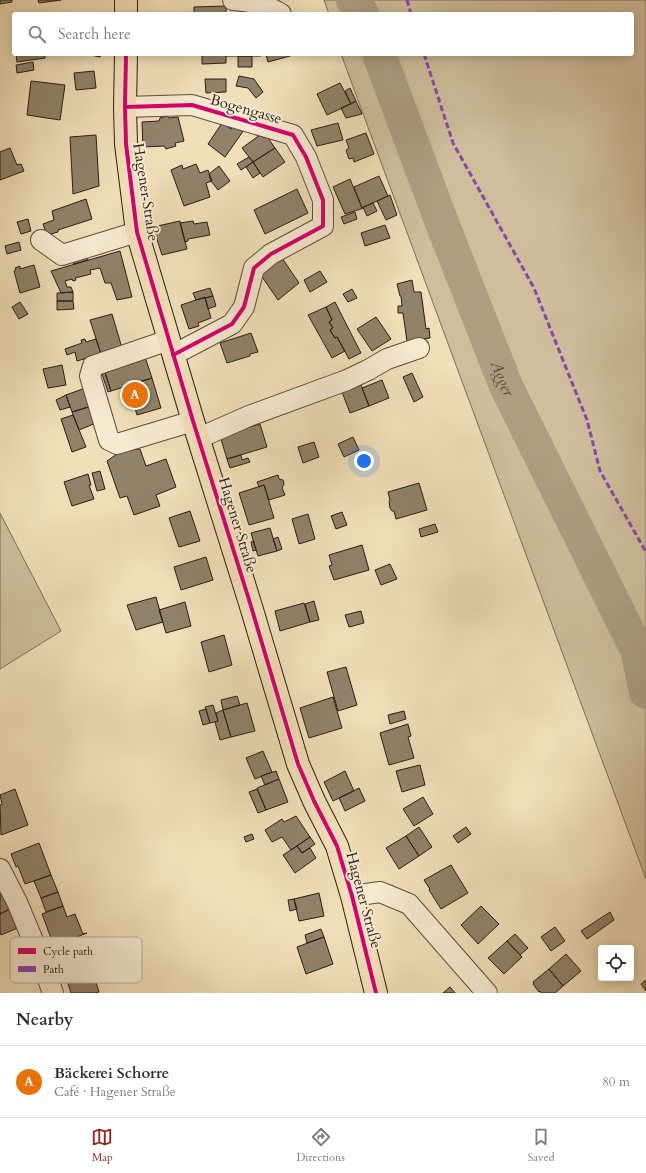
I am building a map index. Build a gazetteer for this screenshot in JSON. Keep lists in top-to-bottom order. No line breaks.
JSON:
{"streets":{"main road":["Hagener Straße"],"street":["Bogengasse"]},"crossings":[["Bogengasse","Hagener Straße"]],"water":["Agger"],"legend":["Cycle path","Path"],"page":{"search":"Search here","pins":"A","heading":"Nearby","list":[{"mark":"A","name":"Bäckerei Schorre","note":"Café · Hagener Straße","value":"80 m"}],"nav":["Map","Directions","Saved"]}}
